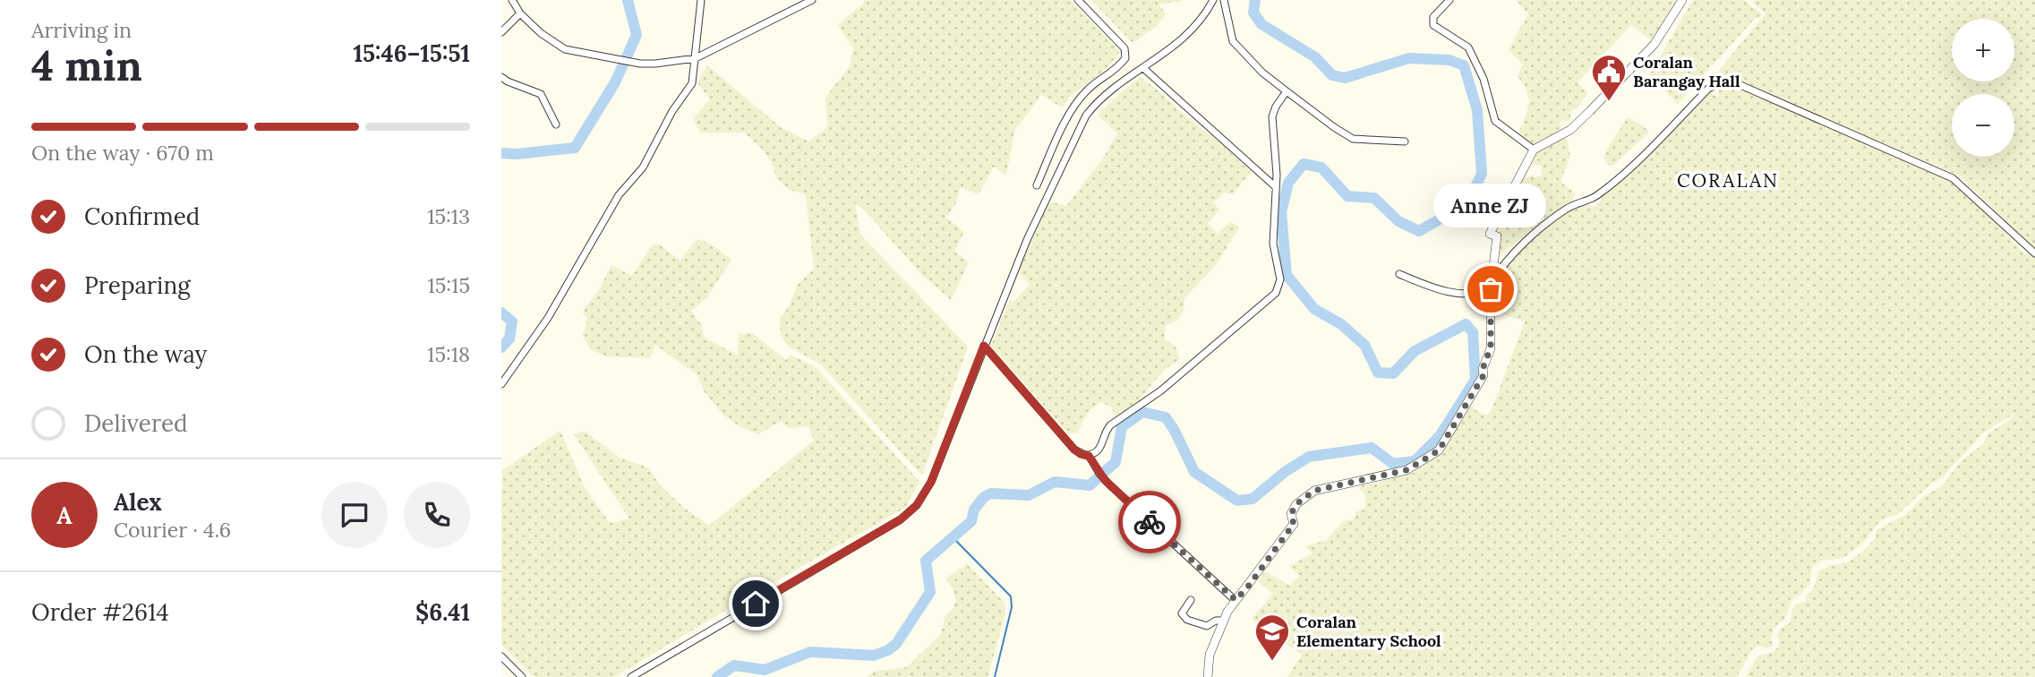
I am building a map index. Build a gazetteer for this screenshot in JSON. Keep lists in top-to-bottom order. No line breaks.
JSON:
{"districts":["CORALAN"],"places":{"public building":["Coralan Barangay Hall"],"other":["Anne ZJ"],"school or university":["Coralan Elementary School"]},"page":{"heading":["4 min","Arriving in","15:46–15:51"],"panel":["Alex","Courier · 4.6","Order #2614","$6.41"],"map_buttons":["+","−"],"bar":"On the way · 670 m","list":[["Confirmed","15:13"],["Preparing","15:15"],["On the way","15:18"],"Delivered"],"bubble":"Anne ZJ","round":"A"}}
